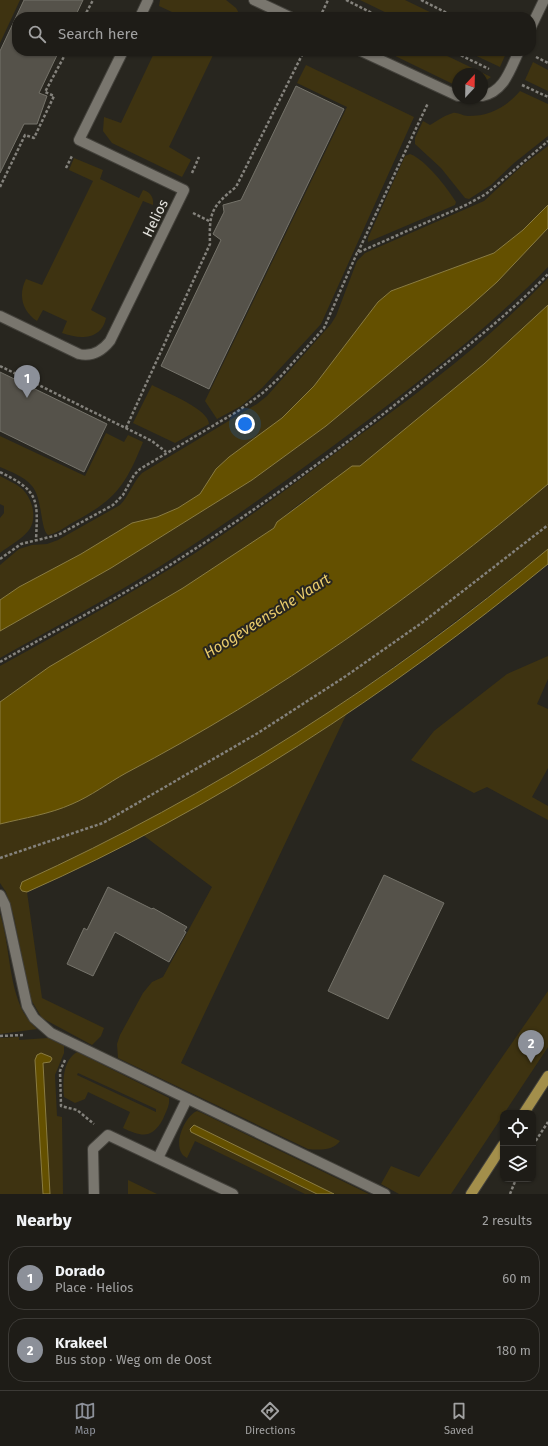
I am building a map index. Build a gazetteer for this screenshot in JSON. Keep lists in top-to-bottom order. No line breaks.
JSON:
{"streets":{"street":["Helios"]},"water":["Hoogeveensche Vaart"],"north":"top","page":{"search":"Search here","pins":["1","2"],"heading":["Nearby","2 results"],"list":[{"mark":"1","name":"Dorado","note":"Place · Helios","value":"60 m"},{"mark":"2","name":"Krakeel","note":"Bus stop · Weg om de Oost","value":"180 m"}],"nav":["Map","Directions","Saved"]}}
